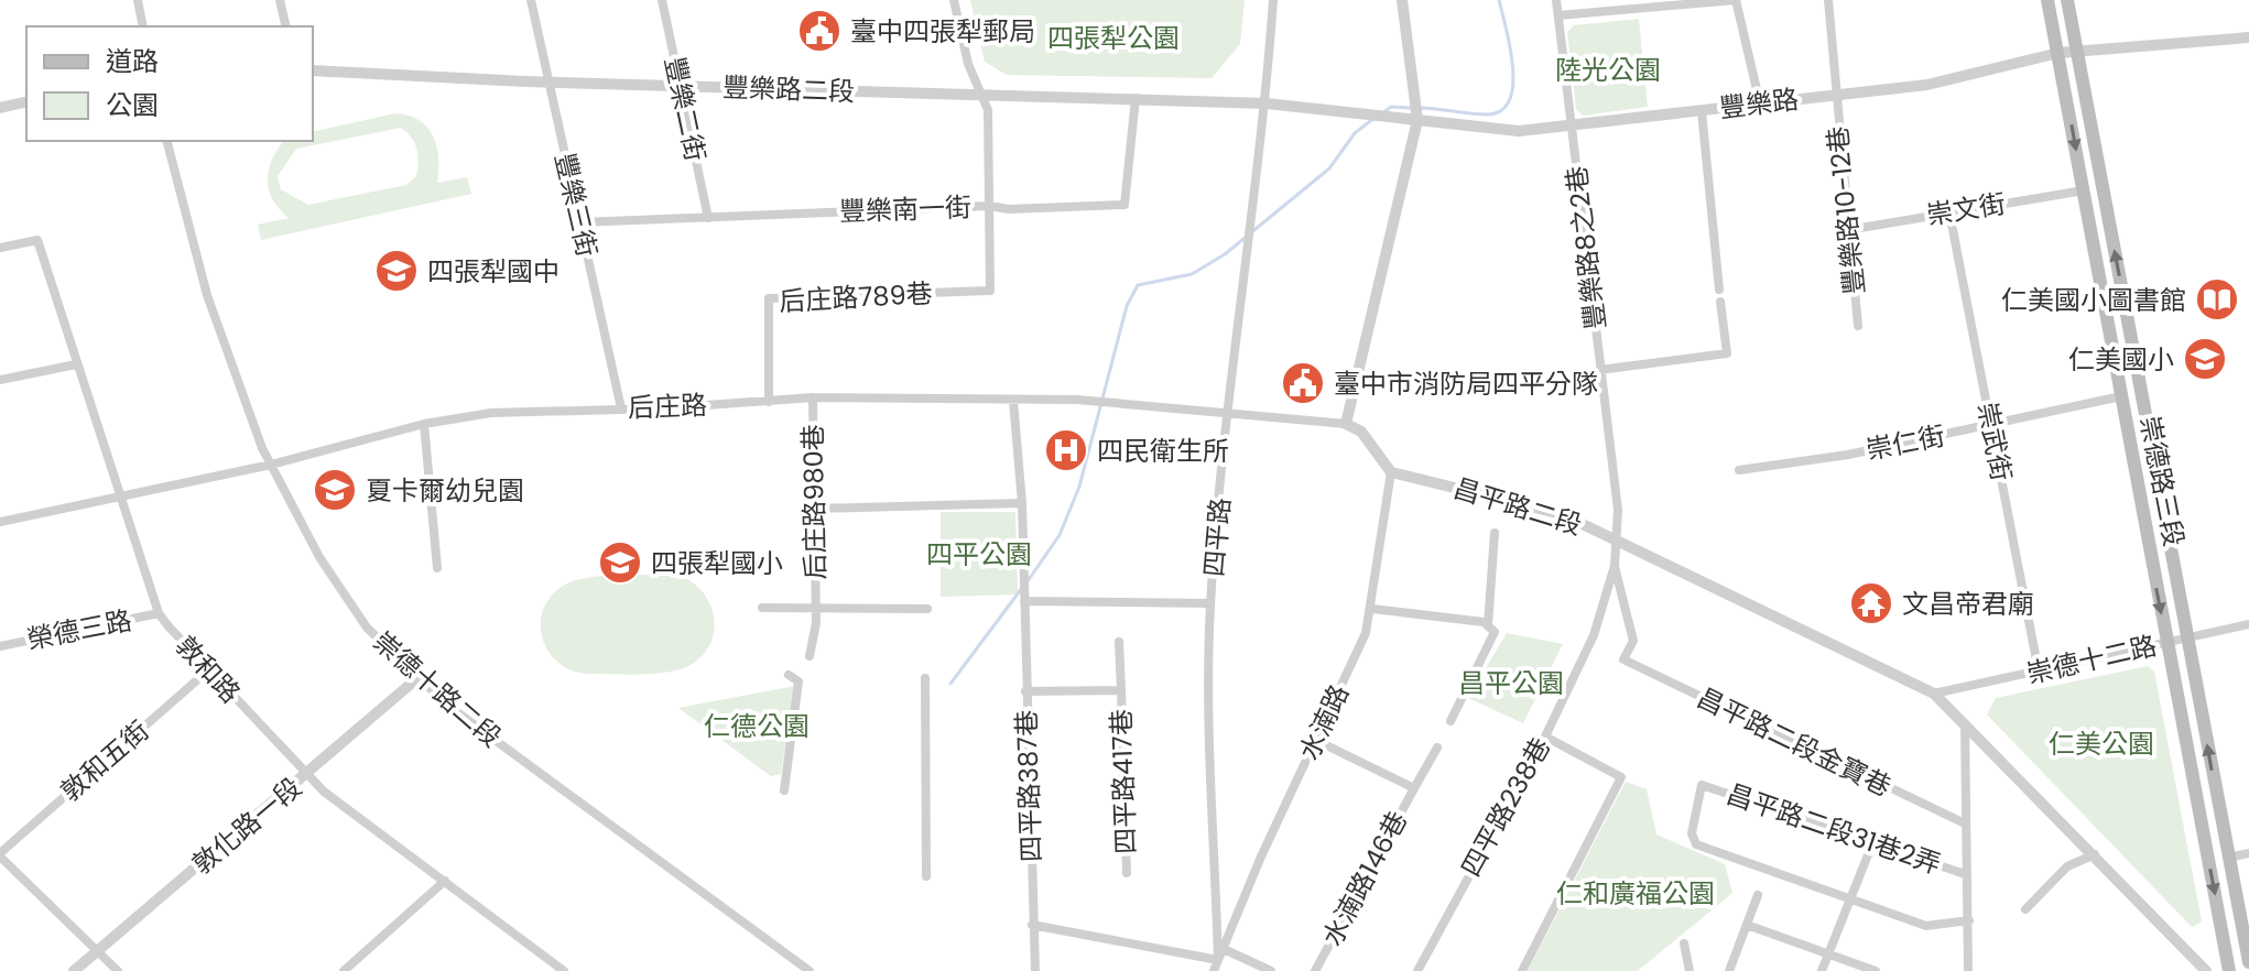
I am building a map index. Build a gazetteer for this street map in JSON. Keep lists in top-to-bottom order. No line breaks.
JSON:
{"streets":{"main road":["崇德路三段"],"street":["豐樂路二段","豐樂路","豐樂二街","豐樂三街","豐樂南一街","崇文街","豐樂路10-12巷","豐樂路8之2巷","后庄路789巷","后庄路","崇武街","崇仁街","后庄路980巷","昌平路二段","四平路","榮德三路","崇德十二路","敦和路","崇德十路二段","水湳路","昌平路二段金寶巷","敦和五街","四平路417巷","四平路387巷","四平路238巷","敦化路一段","昌平路二段31巷2弄","水湳路146巷"]},"crossings":[["豐樂路二段","豐樂路"],["豐樂路二段","豐樂二街"],["豐樂路二段","豐樂三街"],["豐樂路二段","豐樂南一街"],["豐樂路二段","四平路"],["豐樂路","豐樂路10-12巷"],["豐樂路","豐樂路8之2巷"],["豐樂路","崇德路三段"],["豐樂路","四平路"],["豐樂二街","豐樂南一街"],["豐樂三街","豐樂南一街"],["豐樂三街","后庄路"],["豐樂南一街","后庄路789巷"],["崇文街","豐樂路10-12巷"],["崇文街","崇武街"],["崇文街","崇德路三段"],["豐樂路8之2巷","昌平路二段"],["豐樂路8之2巷","四平路238巷"],["后庄路789巷","后庄路"],["后庄路","后庄路980巷"],["后庄路","四平路"],["后庄路","敦和路"],["后庄路","崇德十路二段"],["后庄路","四平路387巷"],["崇武街","崇仁街"],["崇武街","崇德十二路"],["崇仁街","崇德路三段"],["崇德路三段","崇德十二路"],["昌平路二段","崇德十二路"],["昌平路二段","水湳路"],["昌平路二段","四平路238巷"],["四平路","水湳路"],["榮德三路","敦和路"],["敦和路","敦和五街"],["敦和路","敦化路一段"],["崇德十路二段","敦化路一段"],["水湳路","水湳路146巷"],["昌平路二段金寶巷","四平路238巷"],["四平路417巷","四平路387巷"]],"parks":["四張犁公園","陸光公園","四平公園","昌平公園","仁德公園","仁美公園","仁和廣福公園"],"places":{"public building":["臺中四張犁郵局","臺中市消防局四平分隊"],"school or university":["四張犁國中","仁美國小","夏卡爾幼兒園","四張犁國小"],"library":["仁美國小圖書館"],"hospital":["四民衛生所"],"temple":["文昌帝君廟"]},"legend":["道路","公園"]}
